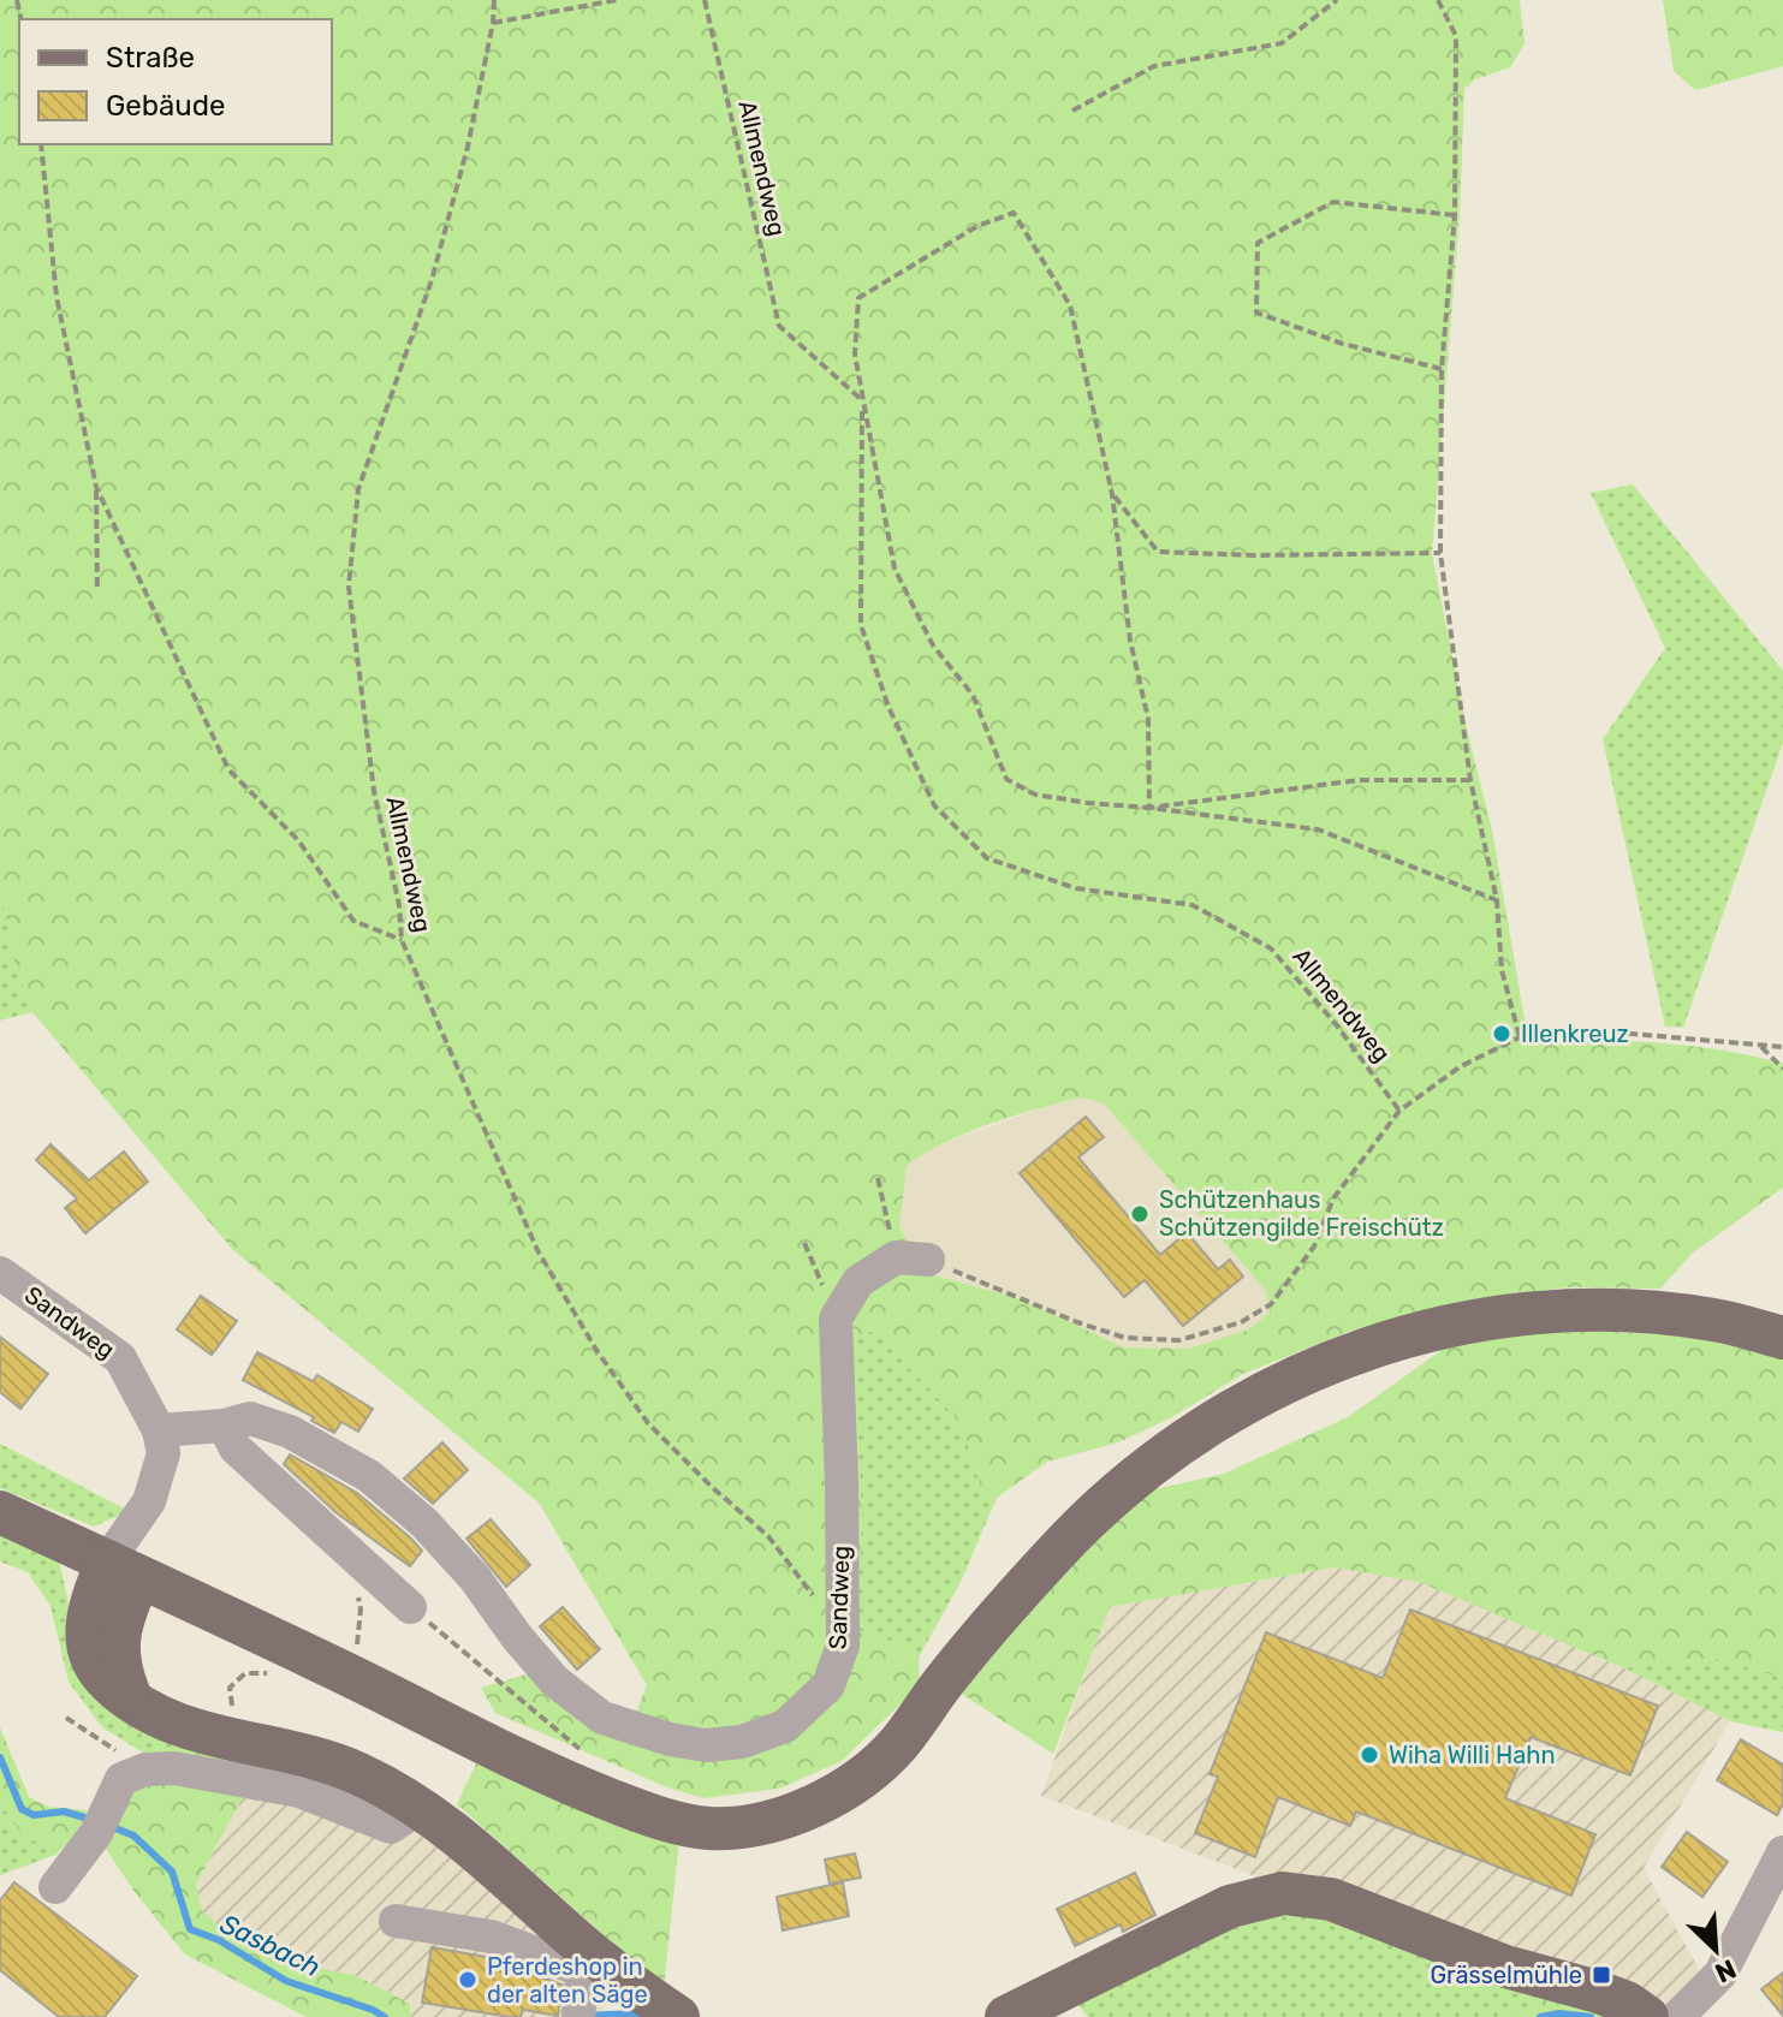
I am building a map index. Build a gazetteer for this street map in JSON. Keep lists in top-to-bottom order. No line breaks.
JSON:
{"streets":{"street":["Sandweg"],"path":["Allmendweg"]},"crossings":[["Allmendweg","Sandweg"]],"water":["Sasbach"],"places":{"other":["Illenkreuz","Schützenhaus Schützengilde Freischütz","Wiha Willi Hahn","Pferdeshop in der alten Säge"],"transit":["Grässelmühle"]},"legend":["Straße","Gebäude"],"north":"bottom right"}
